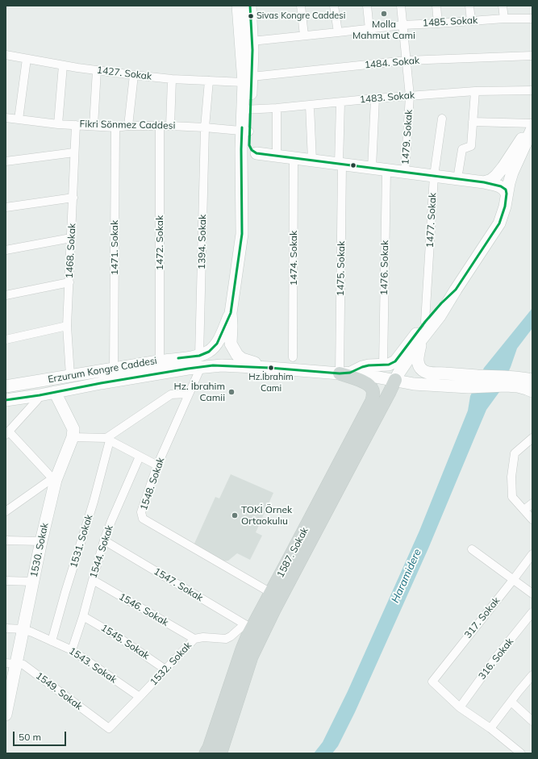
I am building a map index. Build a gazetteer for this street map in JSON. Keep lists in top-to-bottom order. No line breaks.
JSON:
{"streets":{"main road":["Erzurum Kongre Caddesi","1530. Sokak","1587. Sokak"],"street":["1485. Sokak","1484. Sokak","1427. Sokak","1483. Sokak","Fikri Sönmez Caddesi","1479. Sokak","1477. Sokak","1394. Sokak","1472. Sokak","1471. Sokak","1468. Sokak","1474. Sokak","1476. Sokak","1475. Sokak","1548. Sokak","1531. Sokak","1544. Sokak","1547. Sokak","1546. Sokak","317. Sokak","1545. Sokak","316. Sokak","1532. Sokak","1543. Sokak","1549. Sokak"]},"crossings":[["1485. Sokak","1479. Sokak"],["1484. Sokak","1427. Sokak"],["1484. Sokak","1479. Sokak"],["1427. Sokak","1394. Sokak"],["1483. Sokak","1479. Sokak"],["1483. Sokak","1475. Sokak"],["Fikri Sönmez Caddesi","1394. Sokak"],["Fikri Sönmez Caddesi","1472. Sokak"],["Fikri Sönmez Caddesi","1471. Sokak"],["Fikri Sönmez Caddesi","1468. Sokak"],["1394. Sokak","Erzurum Kongre Caddesi"],["1394. Sokak","1548. Sokak"],["1472. Sokak","Erzurum Kongre Caddesi"],["1471. Sokak","Erzurum Kongre Caddesi"],["1468. Sokak","Erzurum Kongre Caddesi"],["1475. Sokak","Erzurum Kongre Caddesi"],["1475. Sokak","1587. Sokak"],["Erzurum Kongre Caddesi","1548. Sokak"],["Erzurum Kongre Caddesi","1587. Sokak"],["1548. Sokak","1587. Sokak"],["1531. Sokak","1543. Sokak"],["1530. Sokak","1543. Sokak"],["1530. Sokak","1549. Sokak"],["1544. Sokak","1547. Sokak"],["1544. Sokak","1546. Sokak"],["1544. Sokak","1545. Sokak"],["1544. Sokak","1543. Sokak"],["1587. Sokak","1547. Sokak"],["1587. Sokak","1532. Sokak"],["1547. Sokak","1532. Sokak"],["1546. Sokak","1532. Sokak"],["317. Sokak","316. Sokak"],["1545. Sokak","1532. Sokak"],["1532. Sokak","1543. Sokak"],["1532. Sokak","1549. Sokak"]],"water":["Haramidere"],"places":["Molla Mahmut Cami","Sivas Kongre Caddesi","Hz.İbrahim Cami","Hz. İbrahim Camii","TOKİ Örnek Ortaokulıu"],"scale_bar":"50 m"}
